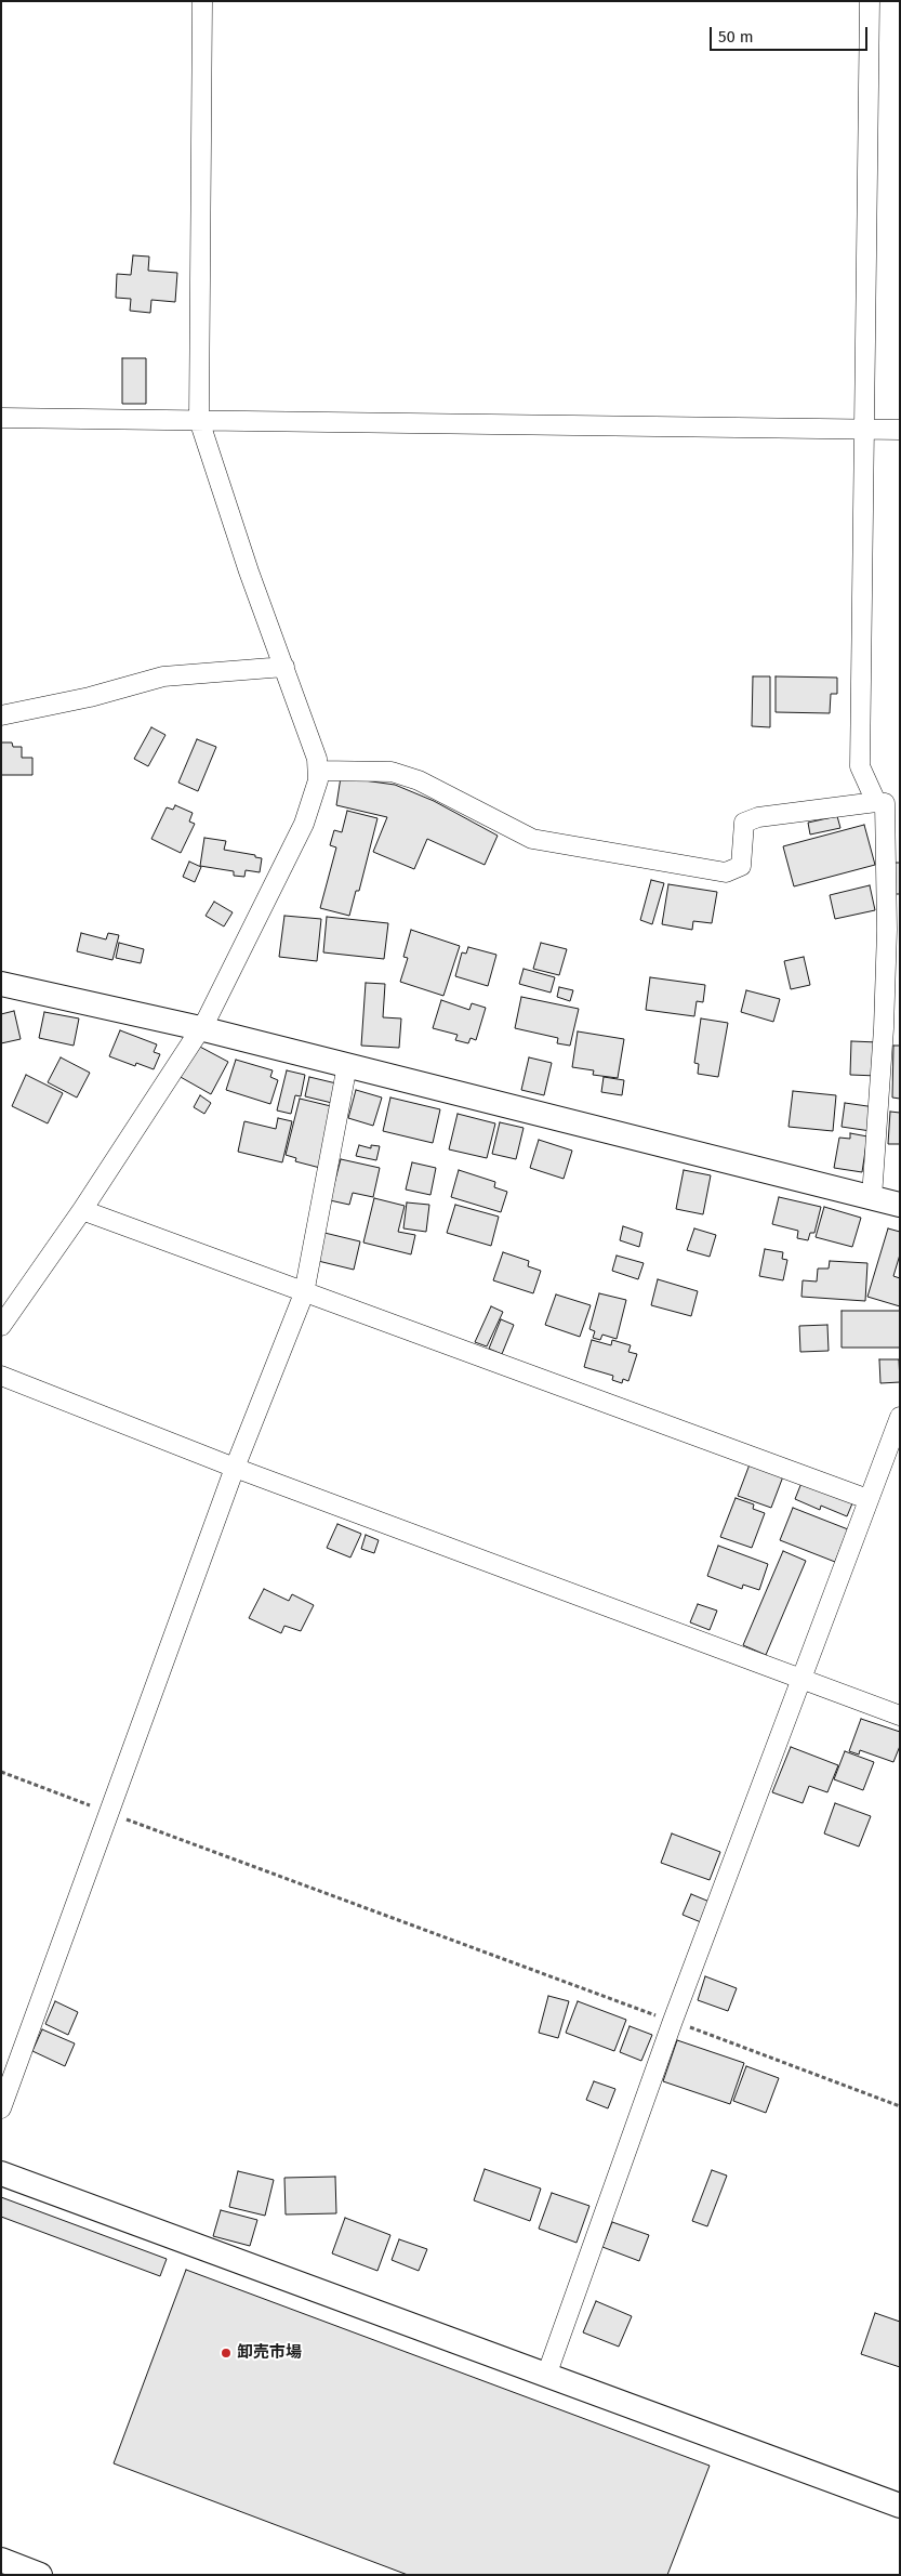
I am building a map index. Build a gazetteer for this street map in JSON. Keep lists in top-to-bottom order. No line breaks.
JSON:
{"places":["卸売市場"],"scale_bar":"50 m"}
